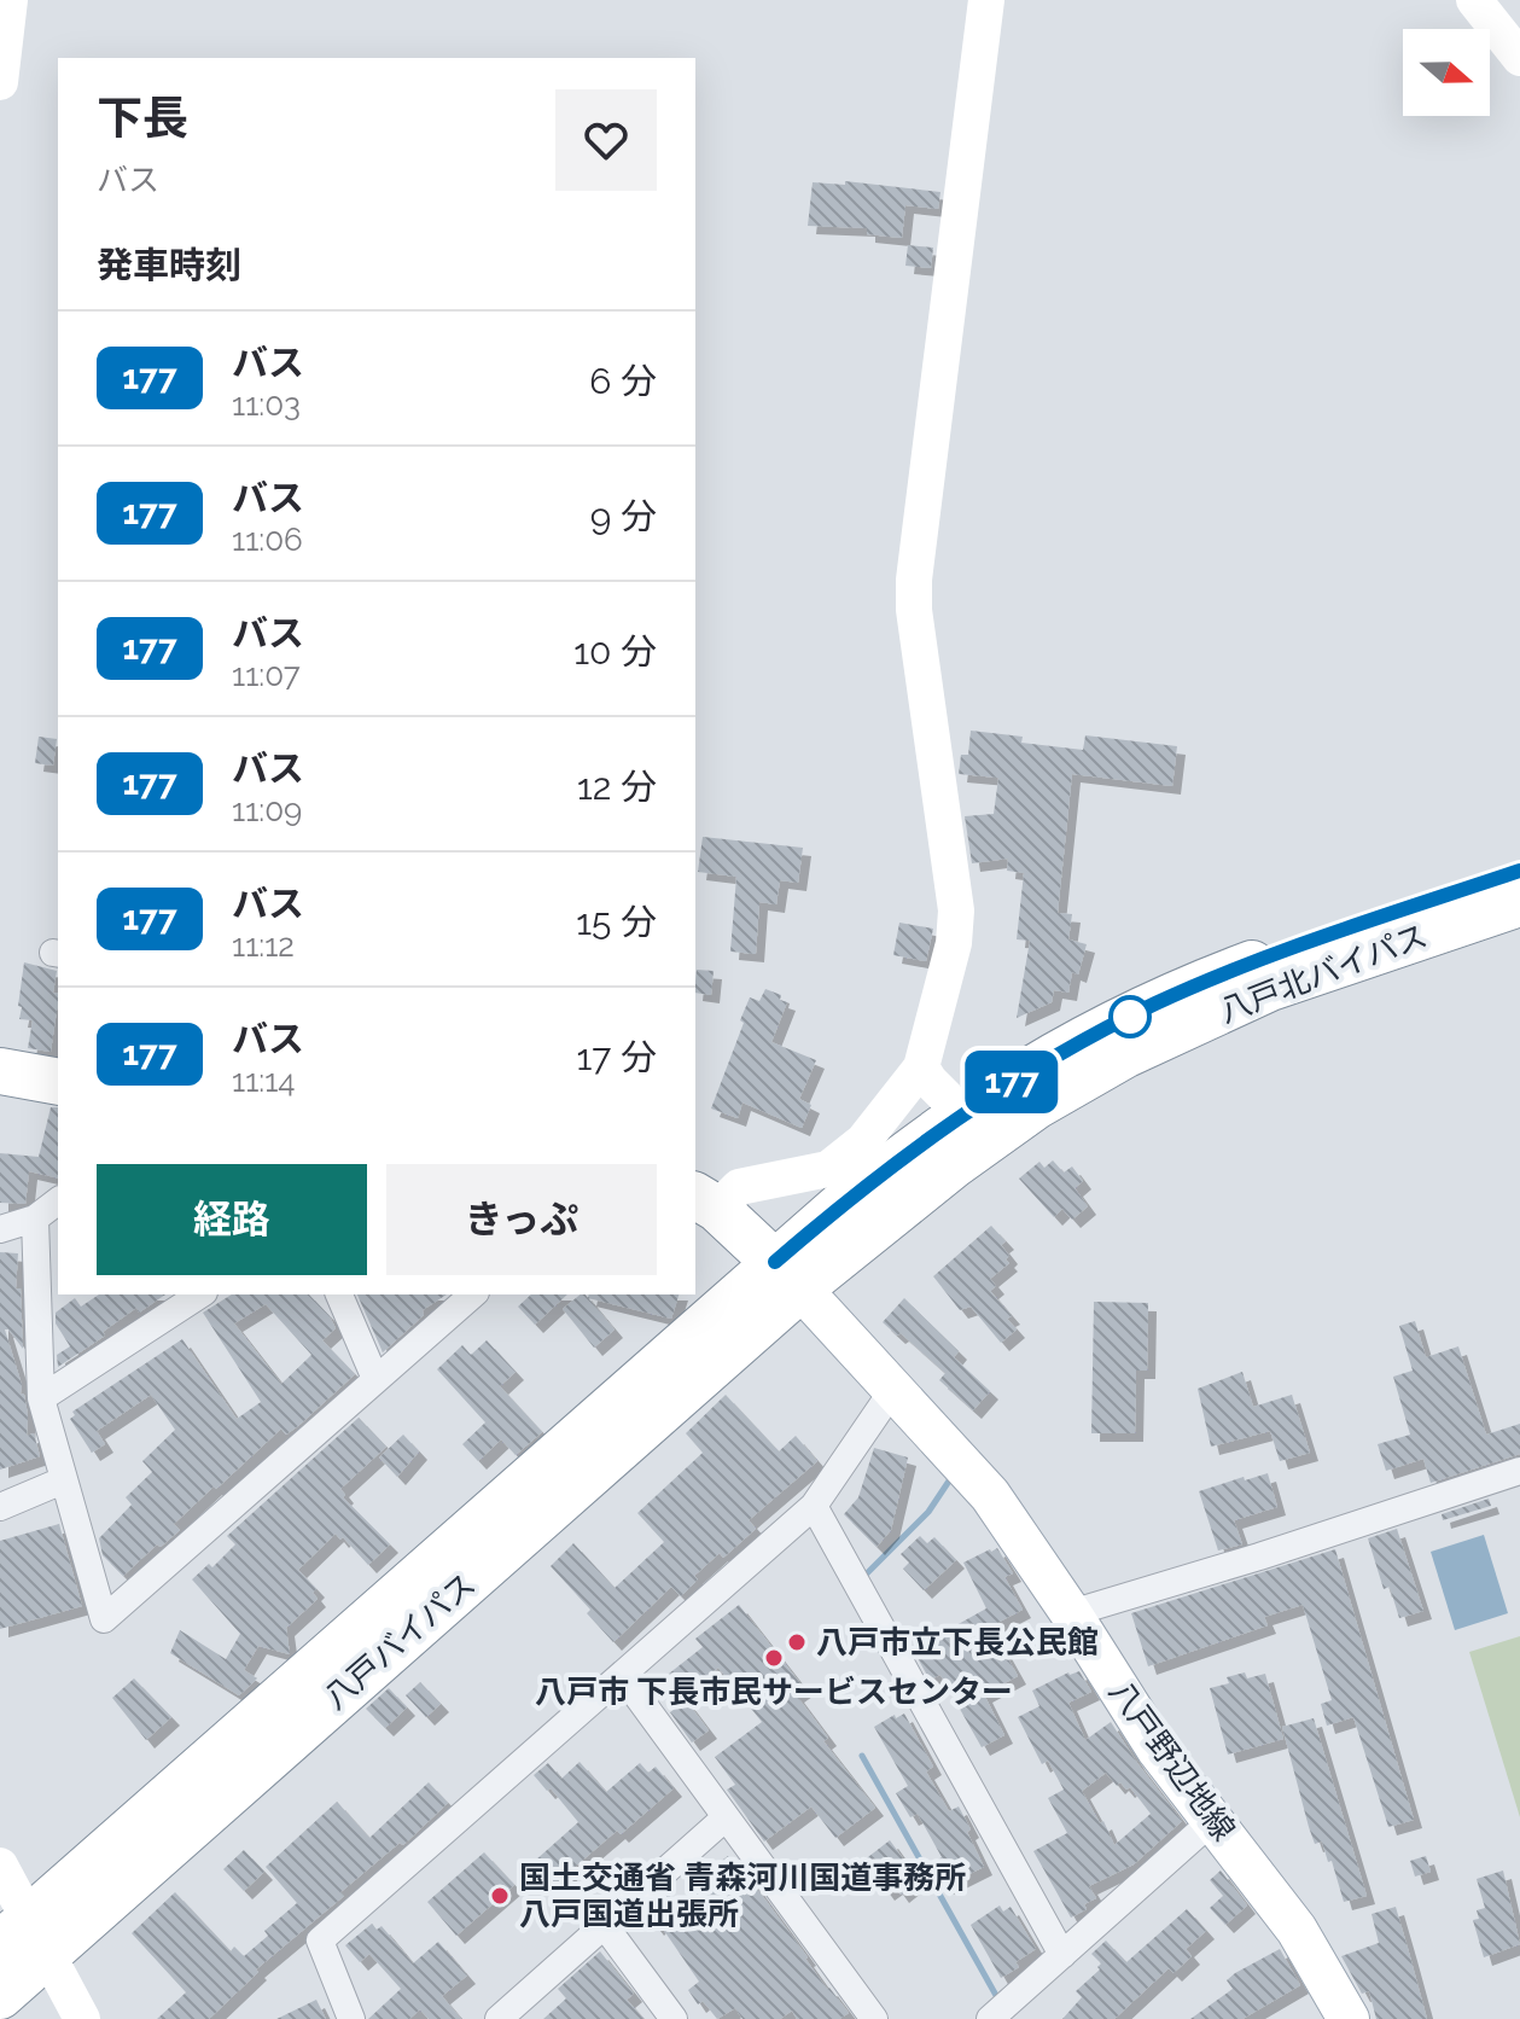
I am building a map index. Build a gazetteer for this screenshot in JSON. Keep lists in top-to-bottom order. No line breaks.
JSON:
{"streets":{"highway":["八戸北バイパス","八戸バイパス"],"main road":["八戸野辺地線"]},"crossings":[["八戸北バイパス","八戸バイパス"],["八戸北バイパス","八戸野辺地線"],["八戸バイパス","八戸野辺地線"]],"places":["八戸市立下長公民館","八戸市 下長市民サービスセンター","国土交通省 青森河川国道事務所 八戸国道出張所"],"lines":["bus line 177"],"north":"right","page":{"on_map":"177","heading":[["下長","バス"],"発車時刻"],"list":[{"mark":"177","name":"バス","note":"11:03","value":"6 分"},{"mark":"177","name":"バス","note":"11:06","value":"9 分"},{"mark":"177","name":"バス","note":"11:07","value":"10 分"},{"mark":"177","name":"バス","note":"11:09","value":"12 分"},{"mark":"177","name":"バス","note":"11:12","value":"15 分"},{"mark":"177","name":"バス","note":"11:14","value":"17 分"}],"buttons":["経路","きっぷ"]}}
